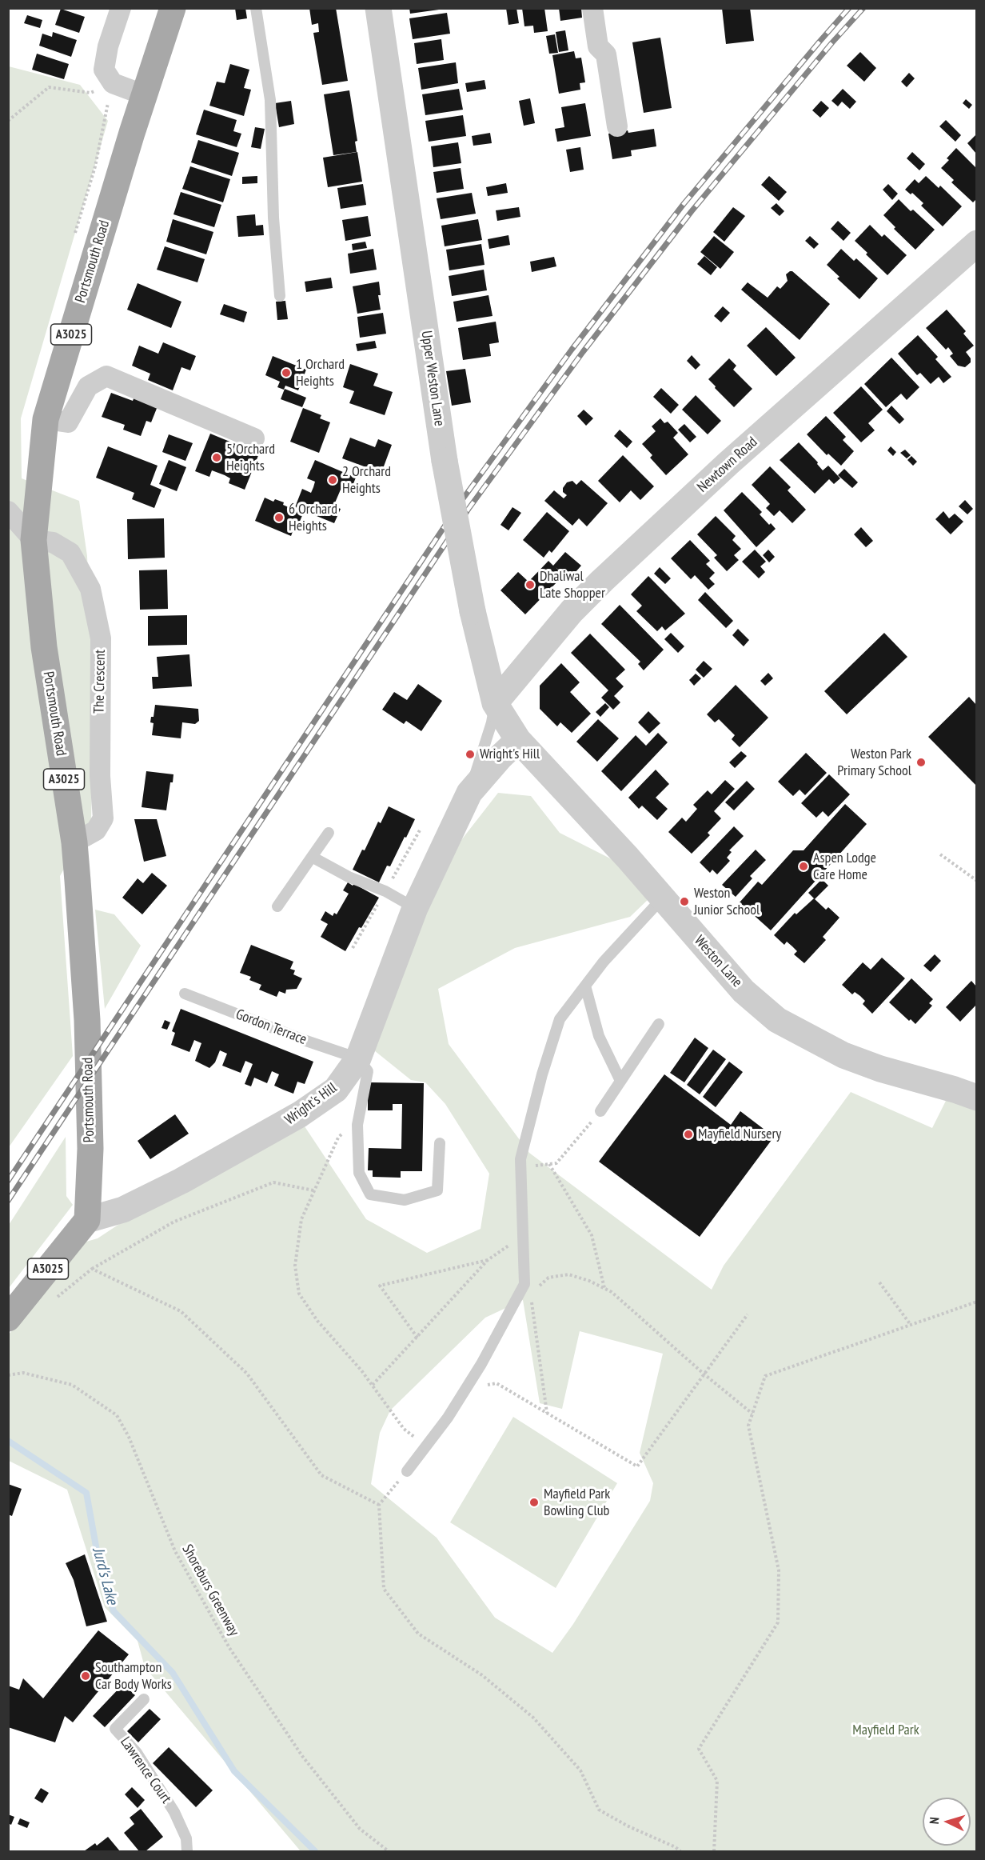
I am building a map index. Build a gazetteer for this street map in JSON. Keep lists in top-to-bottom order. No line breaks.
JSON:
{"streets":{"main road":["Portsmouth Road","A3025"],"street":["Upper Weston Lane","Newtown Road","The Crescent","Weston Lane","Wright's Hill"],"lane":["Gordon Terrace","Lawrence Court"],"path":["Shoreburs Greenway"]},"crossings":[["Portsmouth Road","A3025"],["Portsmouth Road","The Crescent"],["Portsmouth Road","Wright's Hill"],["A3025","Wright's Hill"],["Upper Weston Lane","Newtown Road"],["Upper Weston Lane","Weston Lane"],["Upper Weston Lane","Wright's Hill"],["Weston Lane","Wright's Hill"],["Gordon Terrace","Wright's Hill"]],"water":["Jurd's Lake"],"parks":["Mayfield Park"],"places":["1 Orchard Heights","5 Orchard Heights","2 Orchard Heights","6 Orchard Heights","Dhaliwal Late Shopper","Wright's Hill","Weston Park Primary School","Aspen Lodge Care Home","Weston Junior School","Mayfield Nursery","Mayfield Park Bowling Club","Southampton Car Body Works"],"north":"left"}
